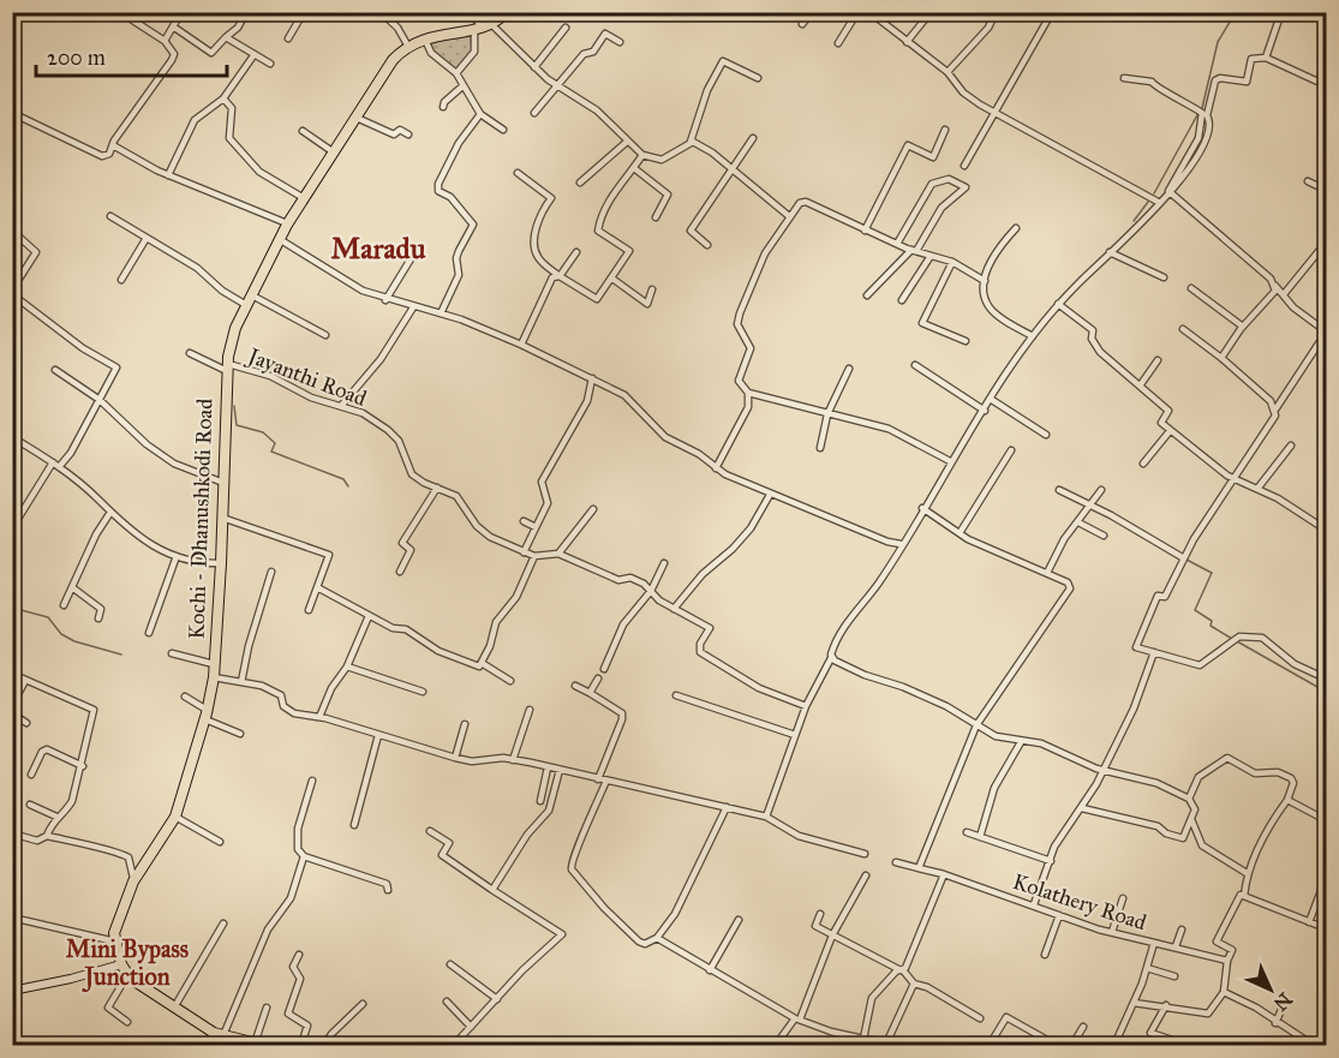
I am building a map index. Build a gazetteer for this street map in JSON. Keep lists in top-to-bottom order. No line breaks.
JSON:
{"streets":{"highway":["Kochi - Dhanushkodi Road"],"street":["Jayanthi Road","Kolathery Road"]},"crossings":[["Jayanthi Road","Kochi - Dhanushkodi Road"]],"districts":["Maradu","Mini Bypass Junction"],"scale_bar":"200 m","north":"bottom right"}
